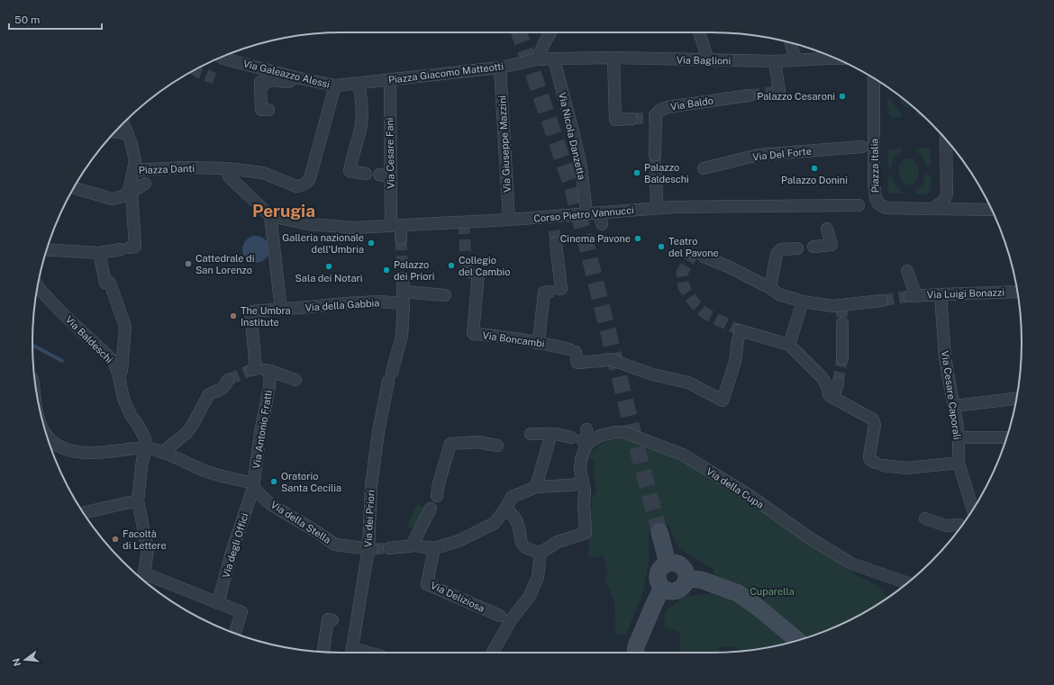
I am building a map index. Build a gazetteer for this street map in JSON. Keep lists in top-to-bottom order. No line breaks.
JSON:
{"streets":{"street":["Via Baglioni","Piazza Giacomo Matteotti","Via Galeazzo Alessi","Via Baldo","Via Nicola Danzetta","Via Giuseppe Mazzini","Via Cesare Fani","Via Del Forte","Piazza Italia","Piazza Danti","Corso Pietro Vannucci","Via Luigi Bonazzi","Via della Gabbia","Via Baldeschi","Via Boncambi","Via Cesare Caporali","Via Antonio Fratti","Via della Cupa","Via dei Priori","Via della Stella","Via degli Offici","Via Deliziosa"]},"crossings":[["Via Baglioni","Piazza Giacomo Matteotti"],["Via Baglioni","Via Nicola Danzetta"],["Piazza Giacomo Matteotti","Via Galeazzo Alessi"],["Piazza Giacomo Matteotti","Via Nicola Danzetta"],["Piazza Giacomo Matteotti","Via Giuseppe Mazzini"],["Piazza Giacomo Matteotti","Via Cesare Fani"],["Piazza Giacomo Matteotti","Piazza Danti"],["Via Galeazzo Alessi","Piazza Danti"],["Via Nicola Danzetta","Corso Pietro Vannucci"],["Via Giuseppe Mazzini","Corso Pietro Vannucci"],["Via Cesare Fani","Corso Pietro Vannucci"],["Via Luigi Bonazzi","Via Cesare Caporali"],["Via della Gabbia","Via Antonio Fratti"],["Via della Gabbia","Via dei Priori"],["Via Baldeschi","Via della Stella"],["Via Antonio Fratti","Via della Stella"],["Via Antonio Fratti","Via degli Offici"],["Via dei Priori","Via della Stella"],["Via della Stella","Via degli Offici"]],"districts":["Perugia"],"parks":["Cuparella"],"places":["Palazzo Cesaroni","Palazzo Donini","Palazzo Baldeschi","Cinema Pavone","Galleria nazionale dell'Umbria","Teatro del Pavone","Cattedrale di San Lorenzo","Collegio del Cambio","Sala dei Notari","Palazzo dei Priori","The Umbra Institute","Oratorio Santa Cecilia","Facoltà di Lettere"],"scale_bar":"50 m","north":"left"}
